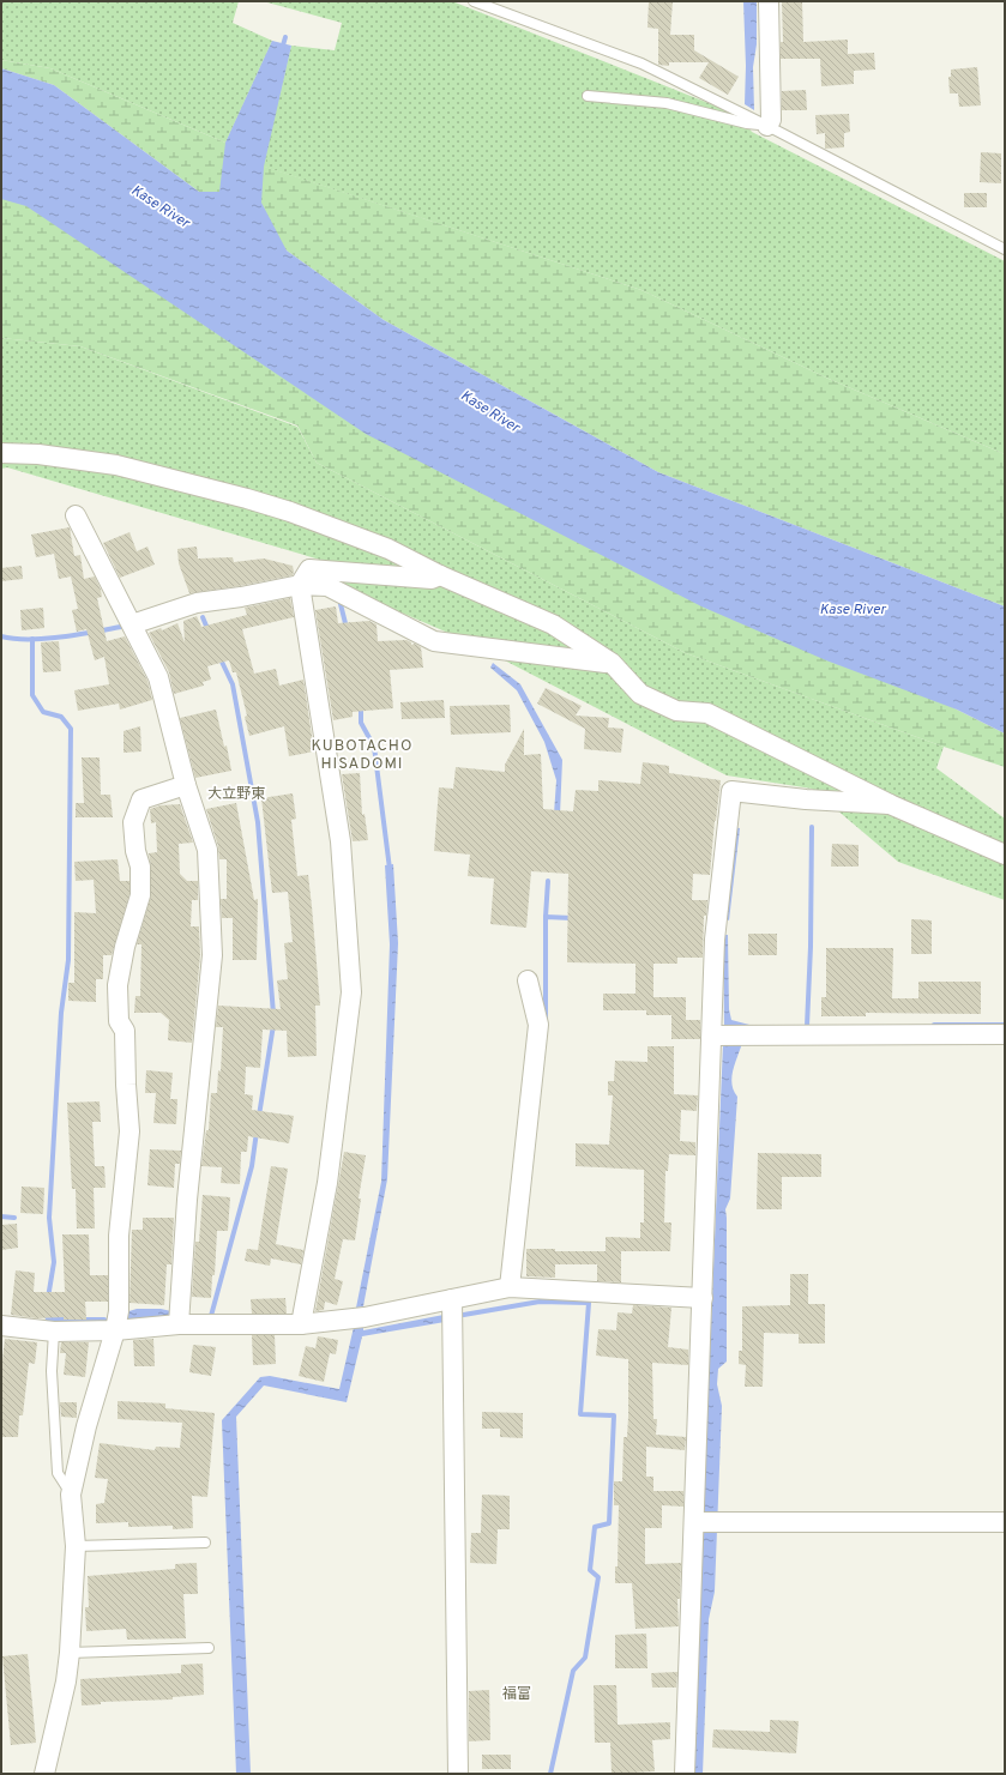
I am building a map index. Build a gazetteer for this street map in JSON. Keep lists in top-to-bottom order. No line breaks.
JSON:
{"districts":["KUBOTACHO HISADOMI","大立野東","福富"],"water":["Kase River"]}
